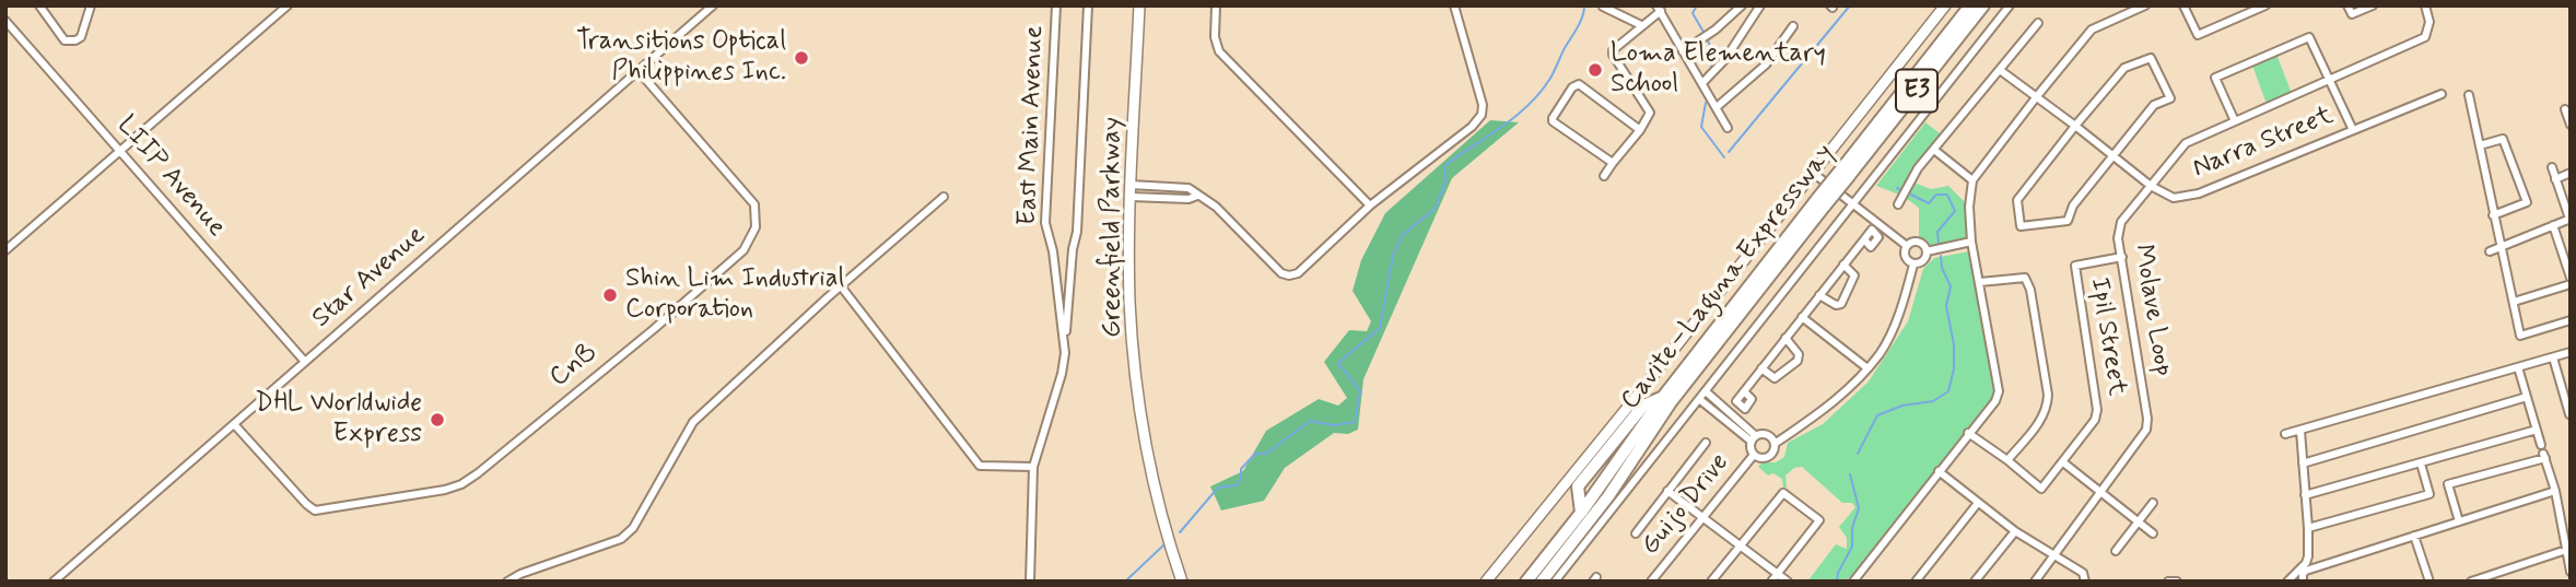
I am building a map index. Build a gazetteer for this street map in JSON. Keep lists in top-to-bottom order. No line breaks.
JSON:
{"streets":{"highway":["E3","Cavite–Laguna Expressway"],"main road":["Greenfield Parkway"],"street":["East Main Avenue","Narra Street","LIIP Avenue","Star Avenue","Molave Loop","Ipil Street","CnB","Guijo Drive"]},"crossings":[["Narra Street","Molave Loop"],["LIIP Avenue","Star Avenue"],["Star Avenue","CnB"],["Molave Loop","Ipil Street"]],"places":["Transitions Optical Philippines Inc.","Loma Elementary School","Shin Lim Industrial Corporation","DHL Worldwide Express"]}
